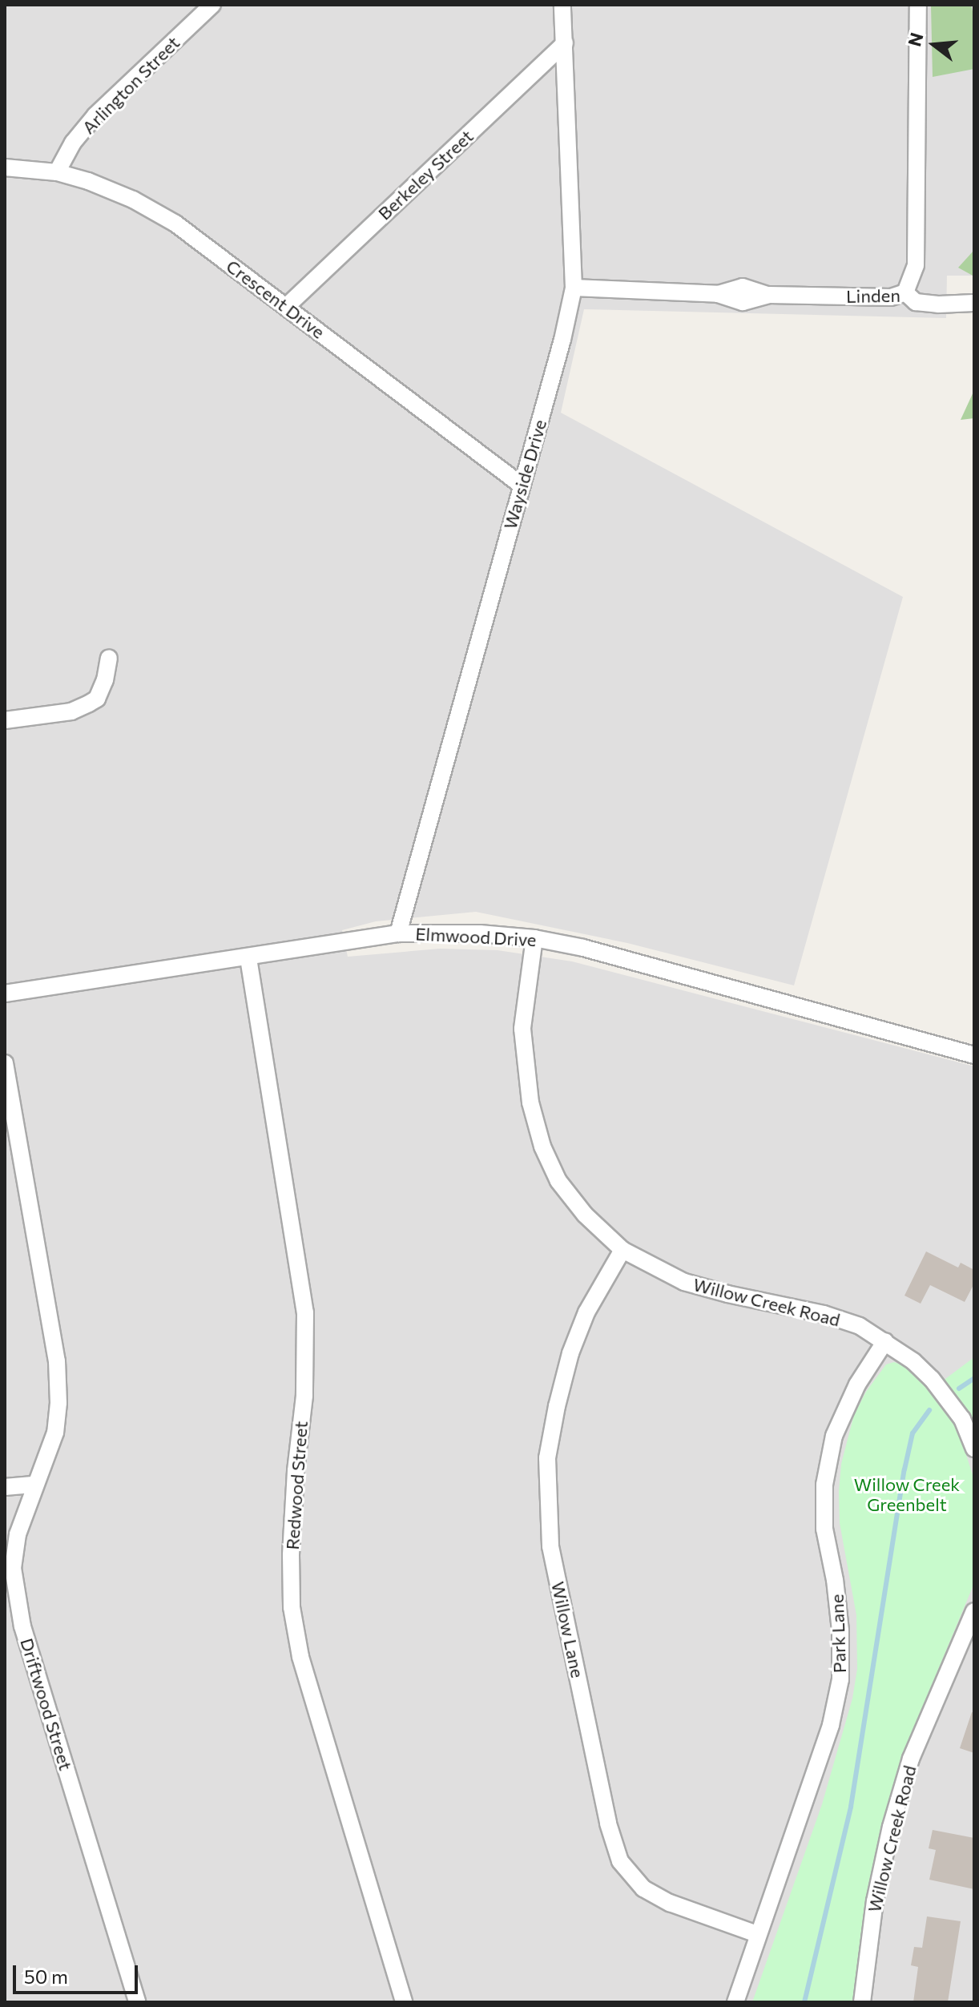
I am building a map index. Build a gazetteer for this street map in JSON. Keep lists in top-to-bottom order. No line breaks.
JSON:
{"streets":{"street":["Arlington Street","Berkeley Street","Linden","Crescent Drive","Wayside Drive","Elmwood Drive","Willow Creek Road","Redwood Street","Willow Lane","Park Lane","Driftwood Street"]},"crossings":[["Arlington Street","Crescent Drive"],["Berkeley Street","Crescent Drive"],["Berkeley Street","Wayside Drive"],["Linden","Wayside Drive"],["Crescent Drive","Wayside Drive"],["Wayside Drive","Elmwood Drive"],["Elmwood Drive","Willow Creek Road"],["Elmwood Drive","Redwood Street"],["Willow Creek Road","Willow Lane"],["Willow Creek Road","Park Lane"],["Willow Lane","Park Lane"]],"parks":["Willow Creek Greenbelt"],"scale_bar":"50 m","north":"left"}
